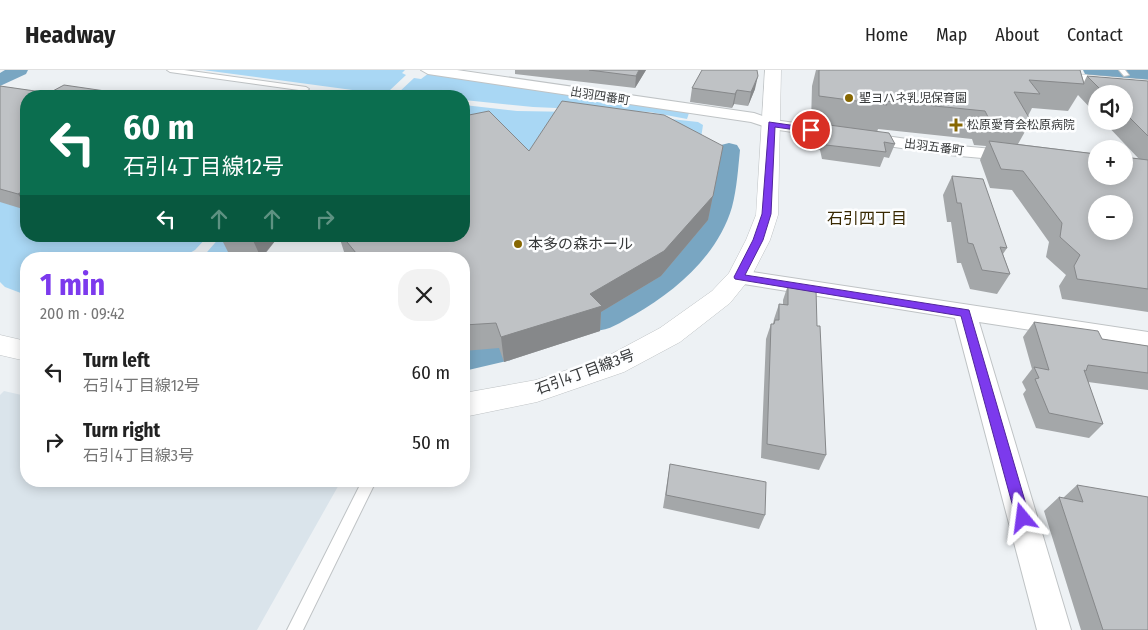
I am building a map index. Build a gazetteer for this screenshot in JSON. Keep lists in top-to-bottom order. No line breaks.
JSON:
{"streets":{"street":["出羽四番町","出羽五番町","石引4丁目線3号"]},"crossings":[["出羽四番町","出羽五番町"],["出羽四番町","石引4丁目線3号"],["出羽五番町","石引4丁目線3号"]],"districts":["石引四丁目"],"places":{"other":["聖ヨハネ乳児保育園","本多の森ホール"],"health":["松原愛育会松原病院"]},"page":{"header":"Headway","nav":["Home","Map","About","Contact"],"map_buttons":["+","−"],"turn":["60 m","石引4丁目線12号"],"heading":["1 min","200 m · 09:42"],"list":[{"name":"Turn left","note":"石引4丁目線12号","value":"60 m"},{"name":"Turn right","note":"石引4丁目線3号","value":"50 m"}]}}
